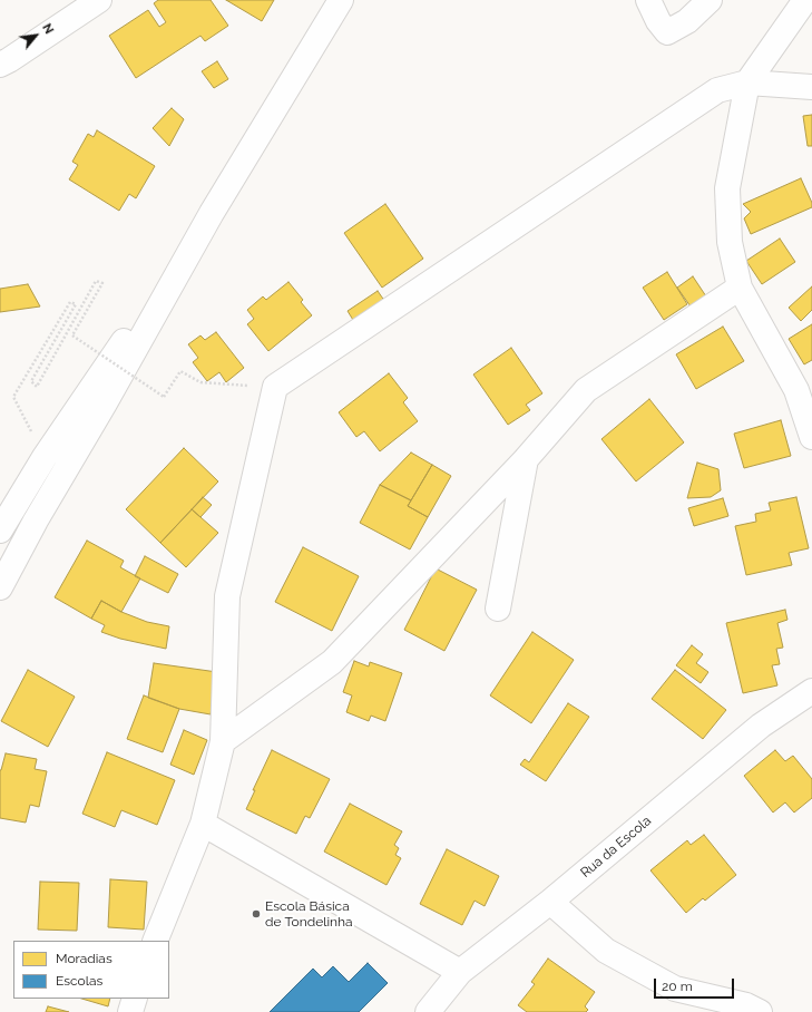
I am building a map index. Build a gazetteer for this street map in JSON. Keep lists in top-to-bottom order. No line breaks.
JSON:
{"streets":{"street":["Rua da Escola"]},"places":["Escola Básica de Tondelinha"],"legend":["Moradias","Escolas"],"scale_bar":"20 m","north":"top right"}
